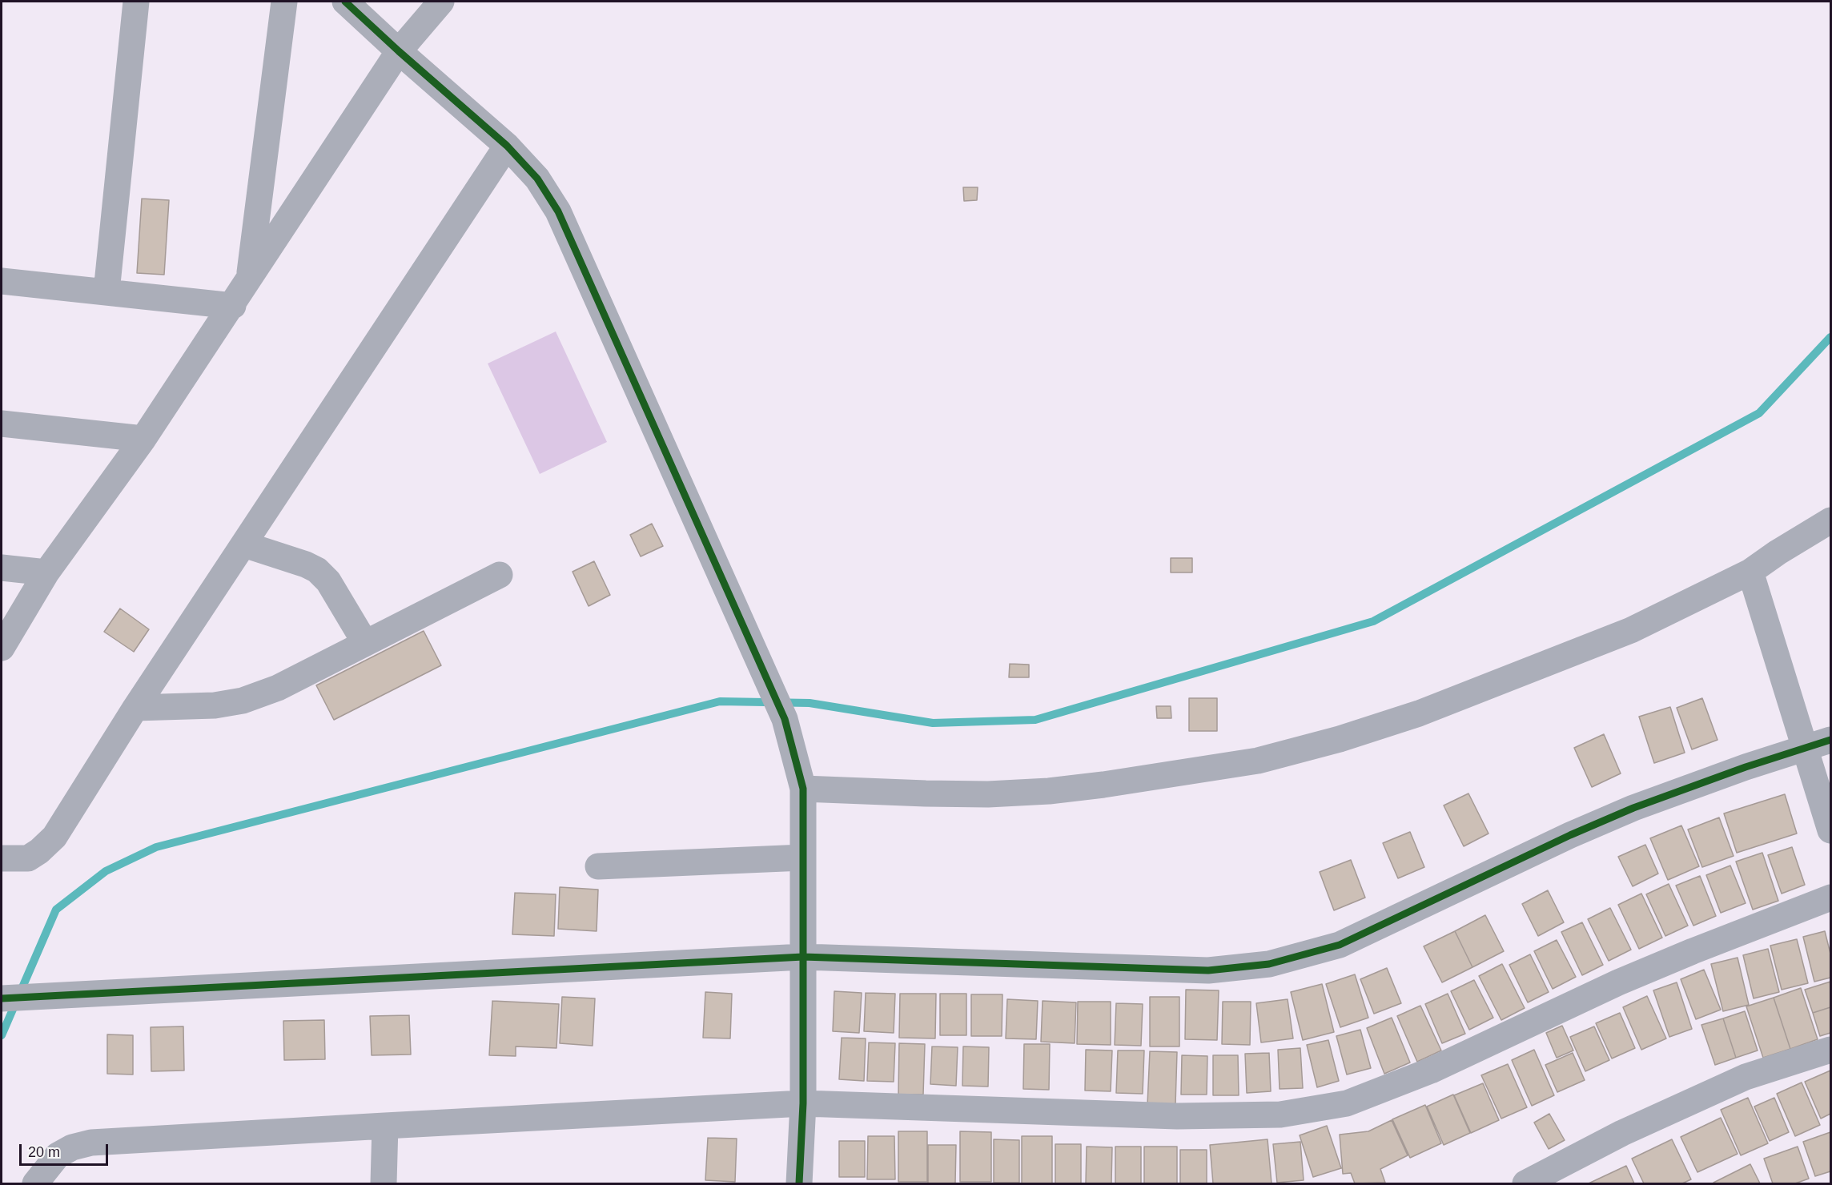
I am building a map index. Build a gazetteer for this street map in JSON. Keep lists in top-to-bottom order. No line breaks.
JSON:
{"scale_bar":"20 m"}
